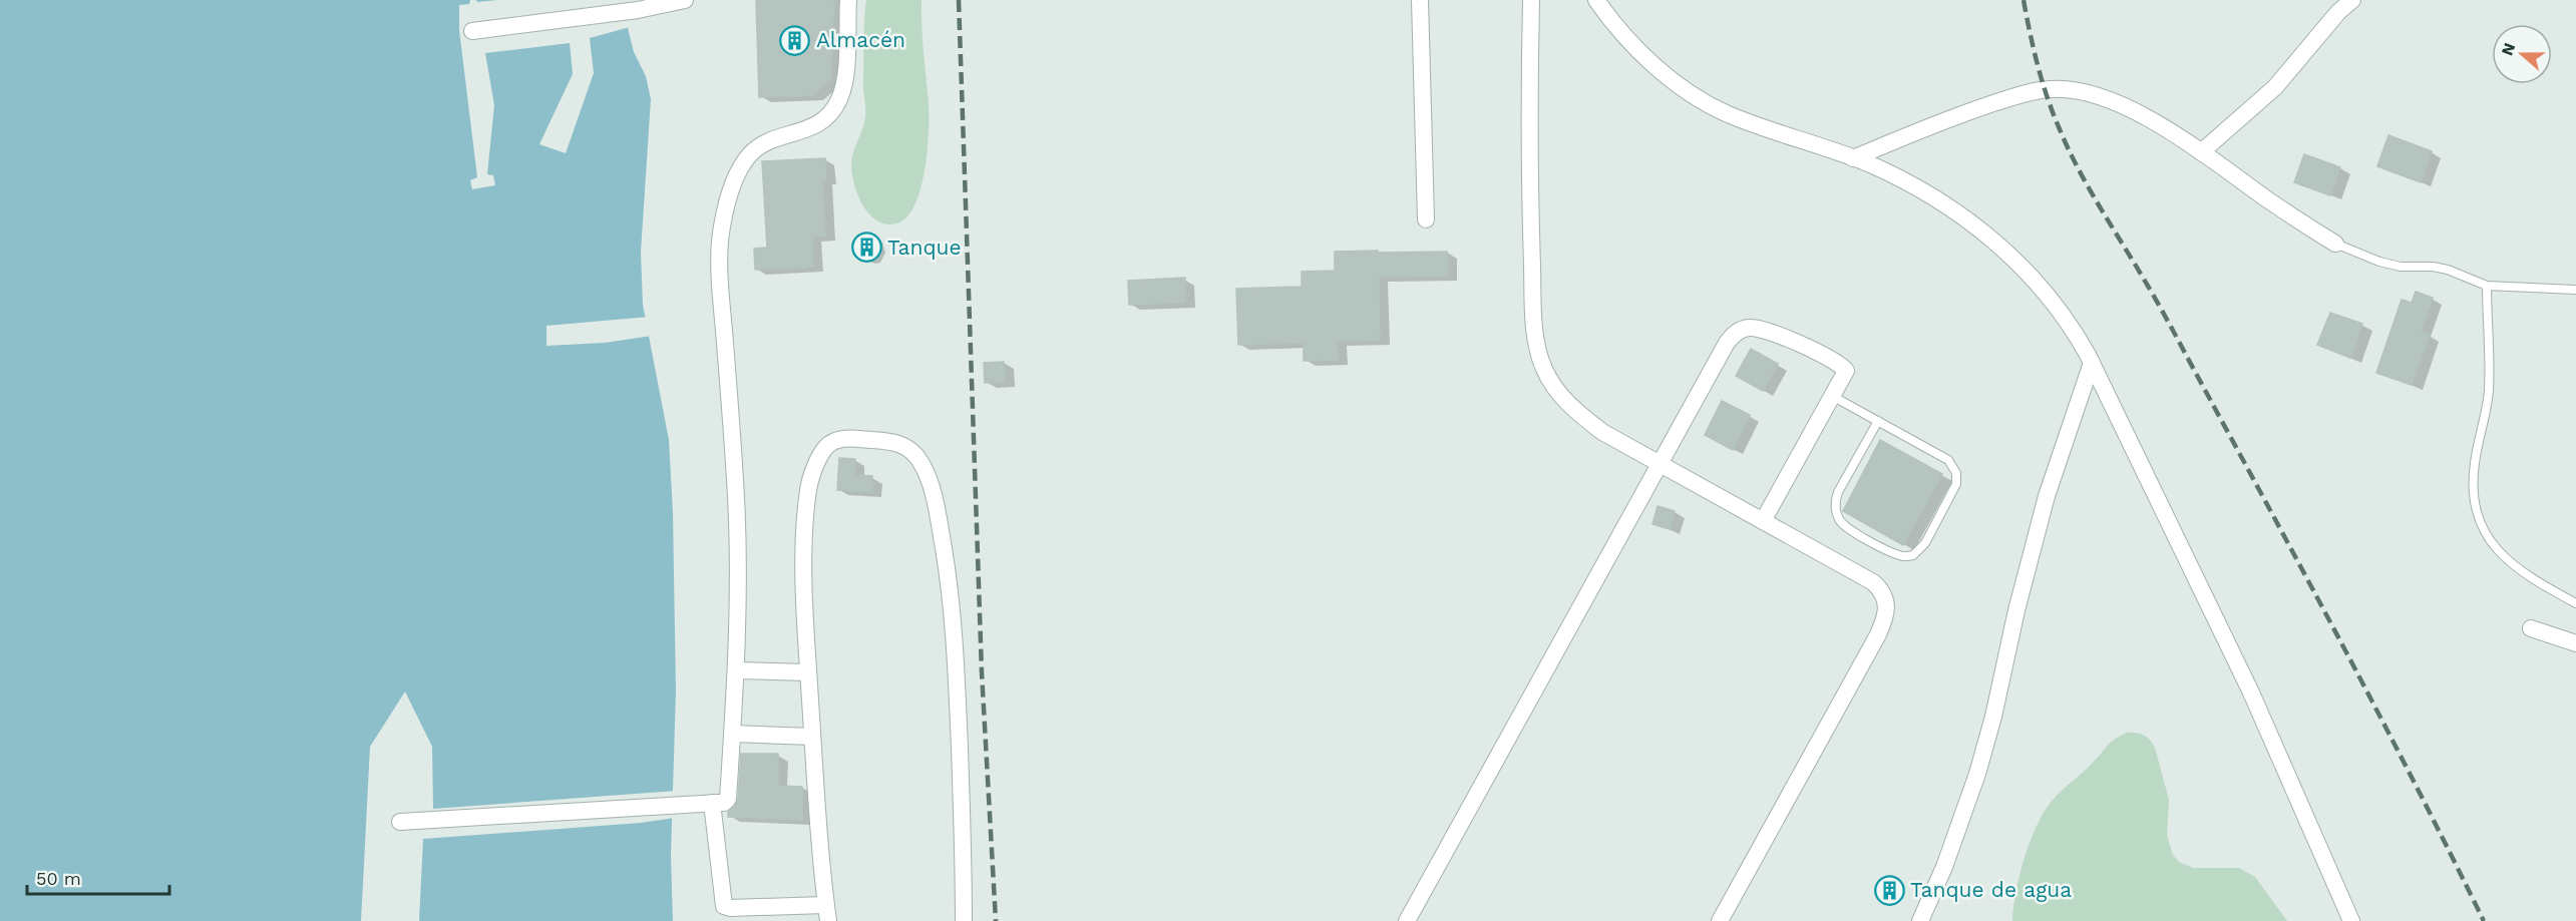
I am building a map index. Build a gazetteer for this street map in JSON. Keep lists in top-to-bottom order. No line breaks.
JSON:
{"places":{"building":["Almacén","Tanque","Tanque de agua"]},"scale_bar":"50 m","north":"left"}
